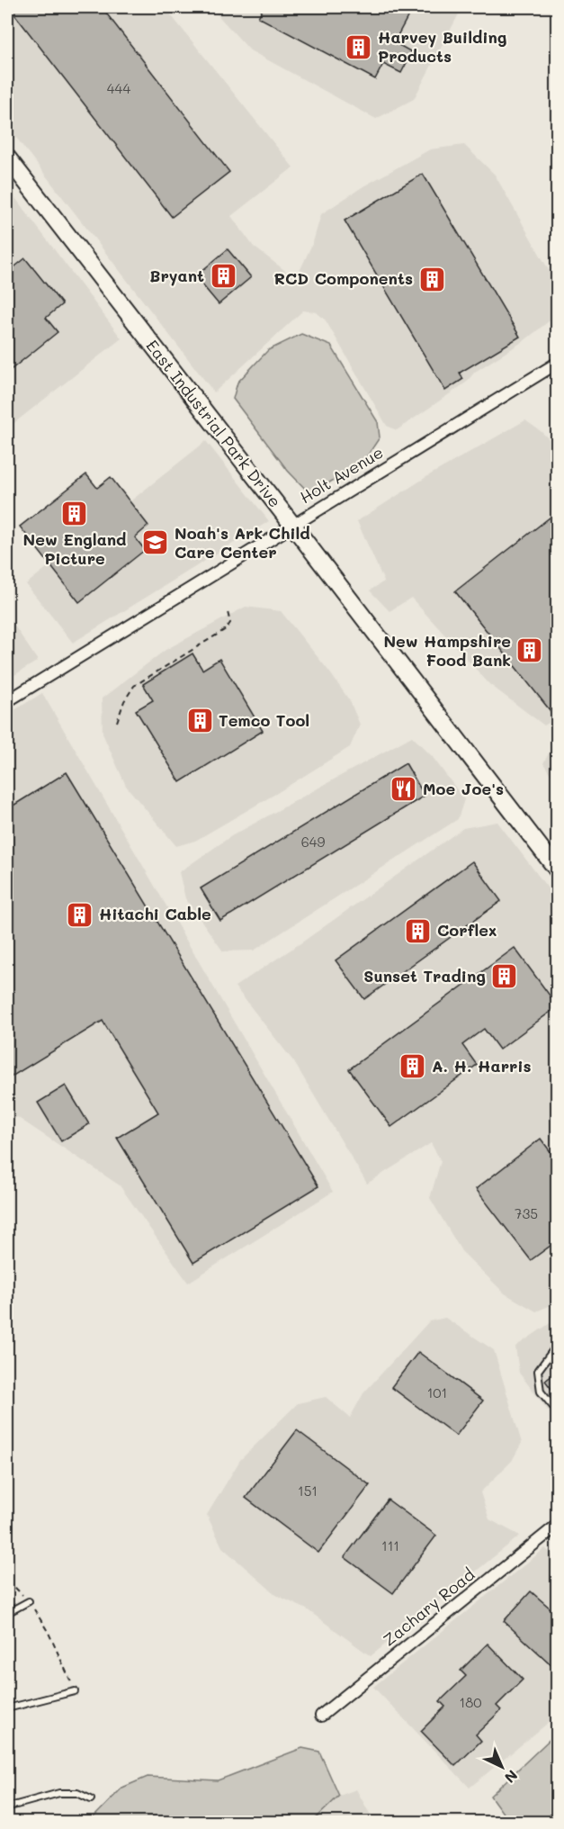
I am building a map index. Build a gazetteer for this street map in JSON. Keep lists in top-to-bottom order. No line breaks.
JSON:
{"streets":{"street":["East Industrial Park Drive","Holt Avenue","Zachary Road"]},"crossings":[["East Industrial Park Drive","Holt Avenue"]],"places":{"building":["Harvey Building Products","Bryant","RCD Components","New England Picture","New Hampshire Food Bank","Temco Tool","Hitachi Cable","Corflex","Sunset Trading","A. H. Harris"],"school or university":["Noah's Ark Child Care Center"],"restaurant":["Moe Joe's"]},"house_numbers":["444","649","735","101","151","111","180"],"north":"bottom right"}
